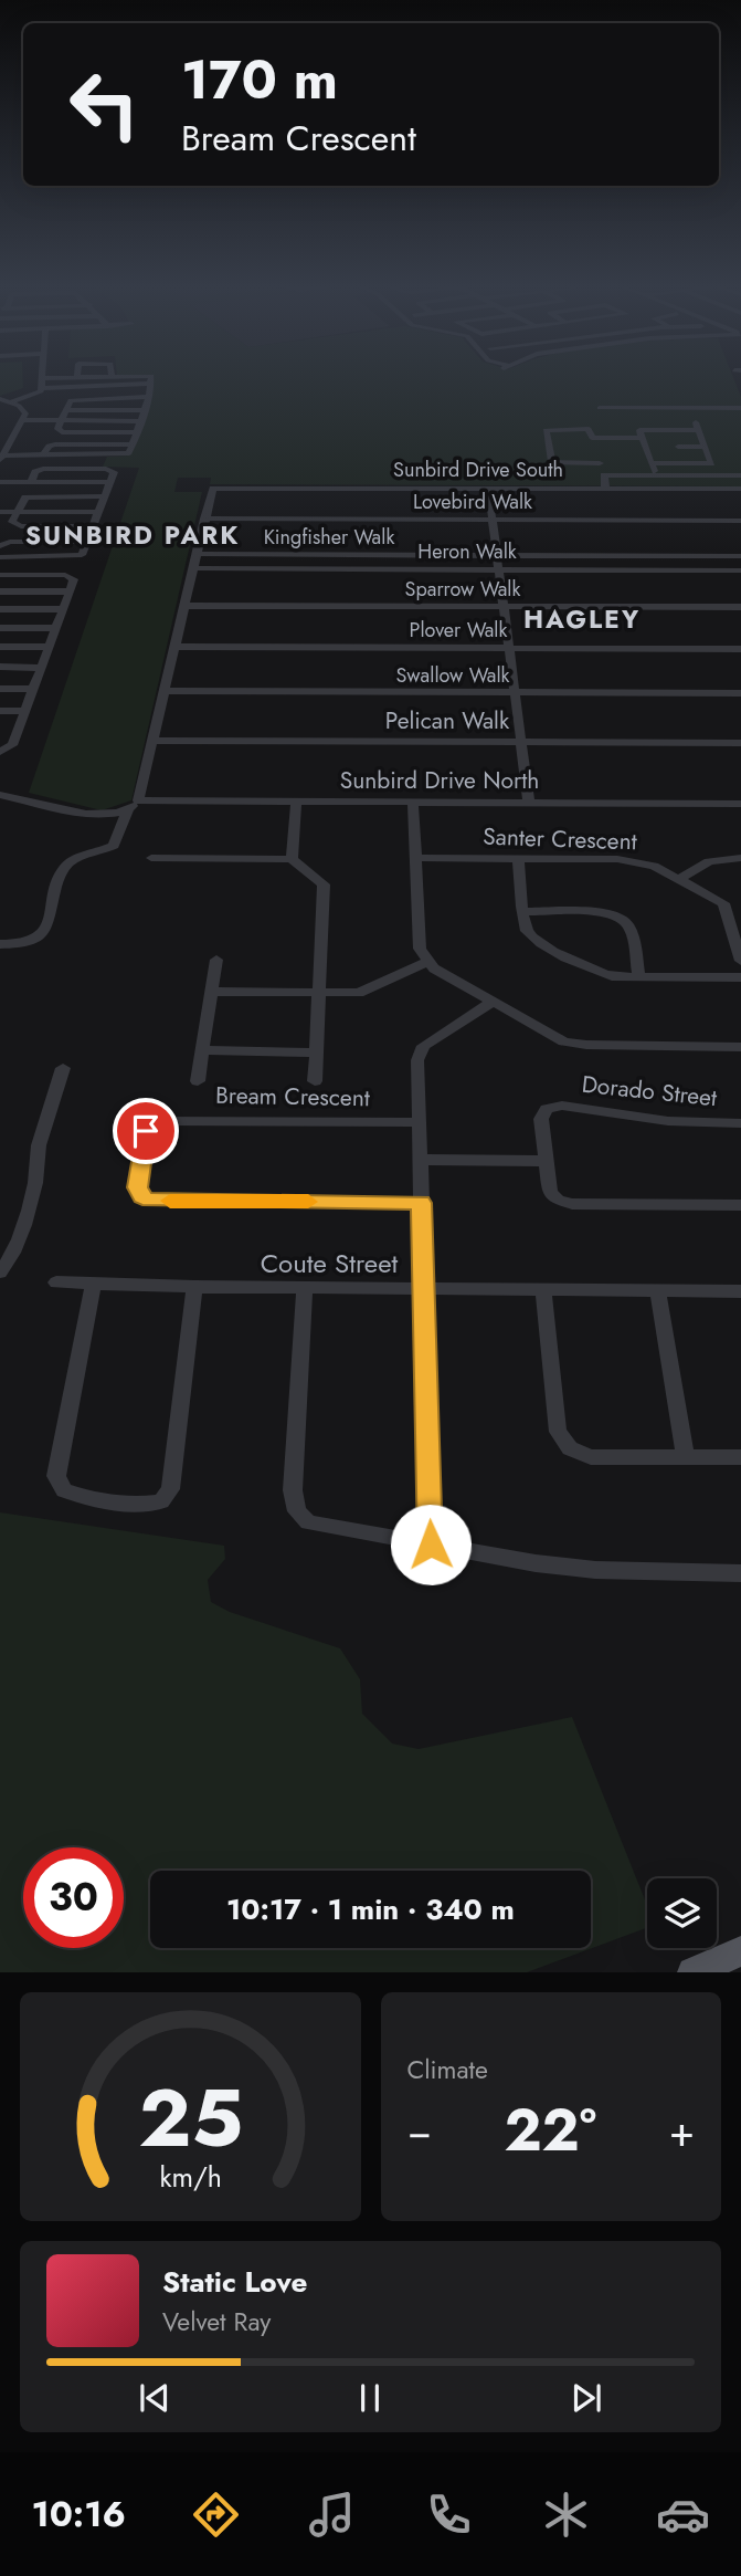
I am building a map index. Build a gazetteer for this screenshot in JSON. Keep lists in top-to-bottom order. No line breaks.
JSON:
{"streets":{"street":["Sunbird Drive South","Lovebird Walk","Kingfisher Walk","Heron Walk","Sparrow Walk","Plover Walk","Swallow Walk","Pelican Walk","Sunbird Drive North","Santer Crescent","Dorado Street","Bream Crescent","Coute Street"]},"districts":["SUNBIRD PARK","HAGLEY"],"page":{"turn":["170 m","Bream Crescent"],"limit":"30","trip":"10:17 · 1 min · 340 m","tile":"Climate","heat":["−","22°","+"],"song":["Static Love","Velvet Ray"],"tabs":"10:16","gauge":["25","km/h"]}}
